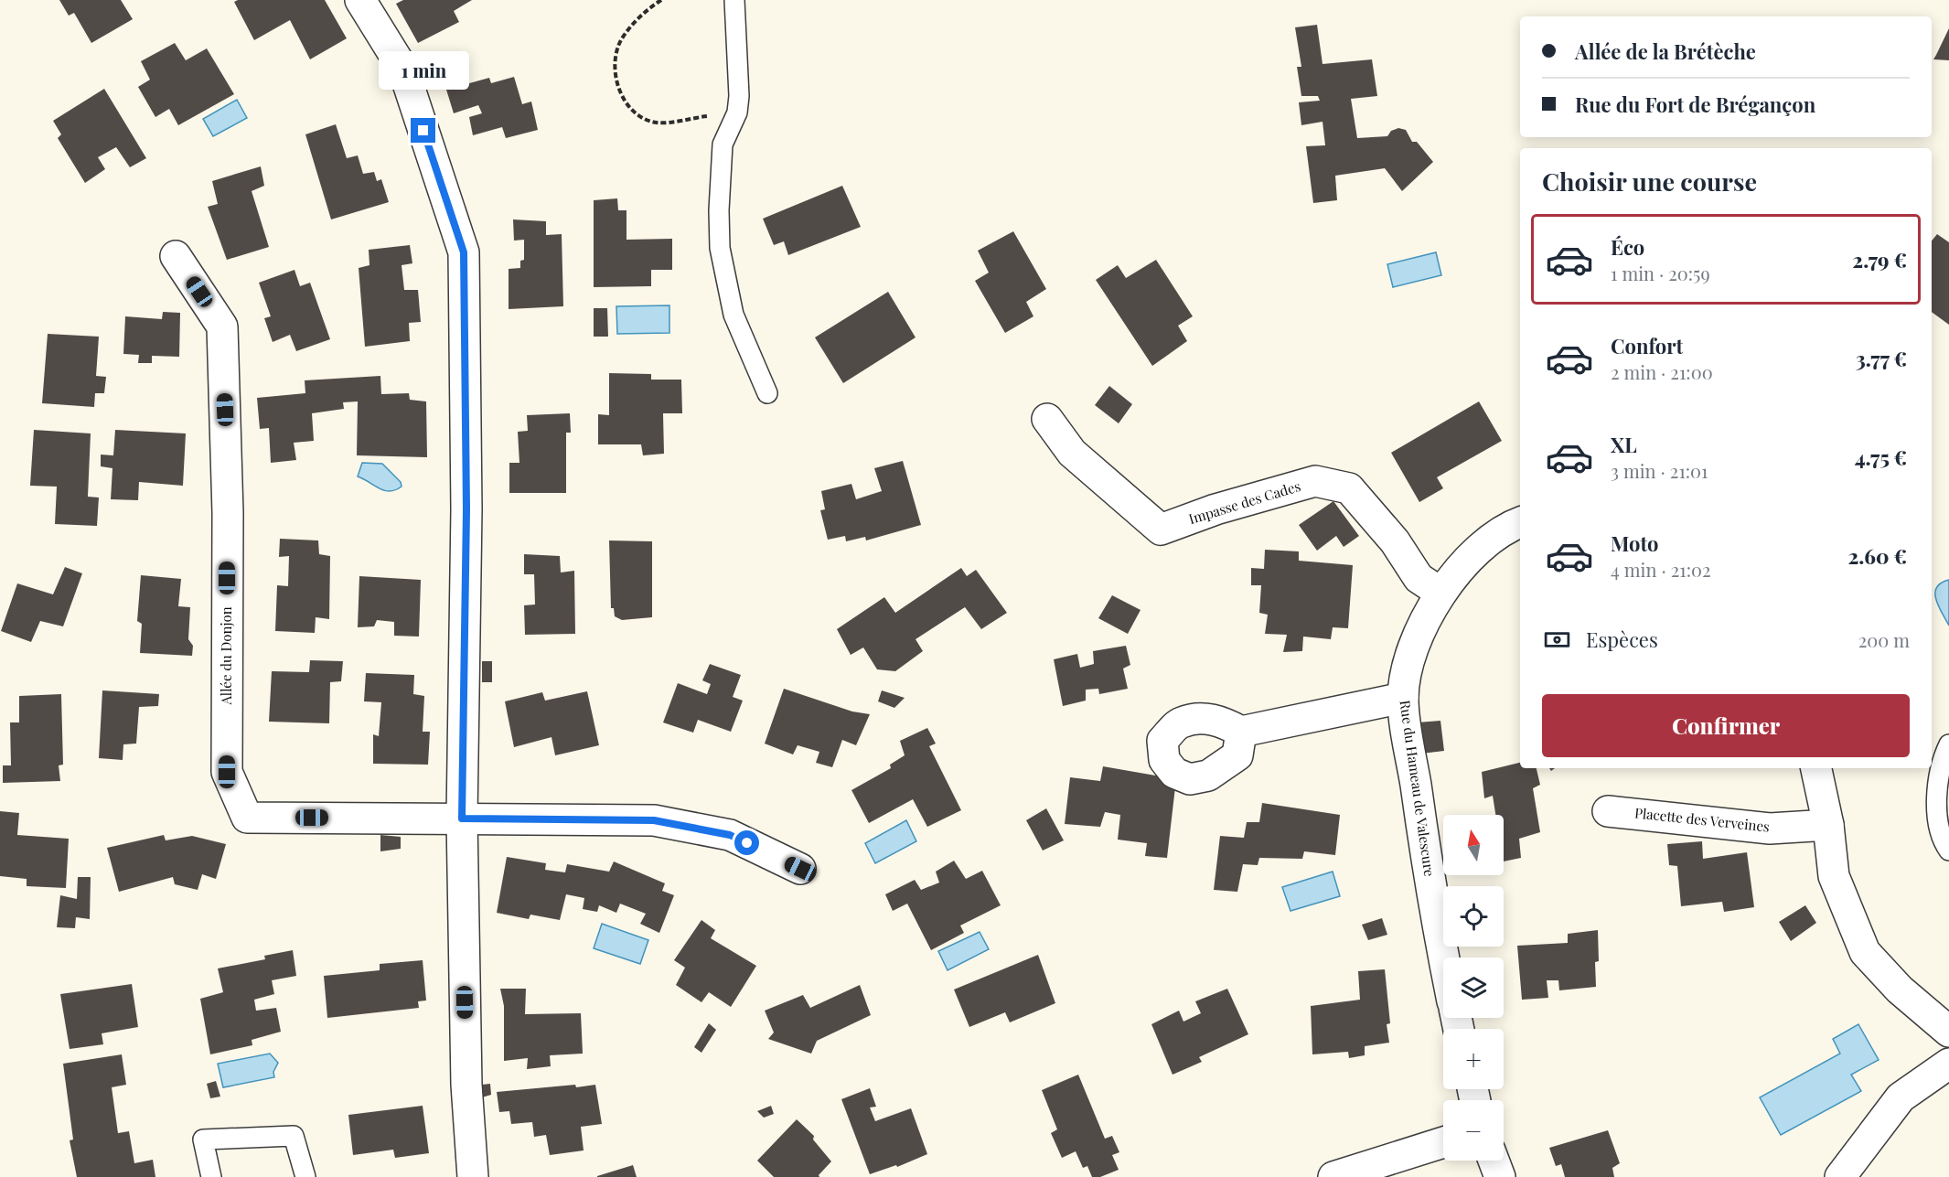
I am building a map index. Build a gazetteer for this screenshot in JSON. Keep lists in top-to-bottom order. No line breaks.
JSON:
{"streets":{"street":["Impasse des Cades","Allée du Donjon","Rue du Hameau de Valescure","Placette des Verveines"]},"crossings":[["Impasse des Cades","Rue du Hameau de Valescure"]],"north":"top","page":{"banner":["Allée de la Brétèche","Rue du Fort de Brégançon"],"bubble":"1 min","heading":"Choisir une course","list":[{"name":"Éco","note":"1 min · 20:59","value":"2.79 €"},{"name":"Confort","note":"2 min · 21:00","value":"3.77 €"},{"name":"XL","note":"3 min · 21:01","value":"4.75 €"},{"name":"Moto","note":"4 min · 21:02","value":"2.60 €"}],"pay":["Espèces","200 m"],"buttons":"Confirmer","map_buttons":["+","−"]}}
